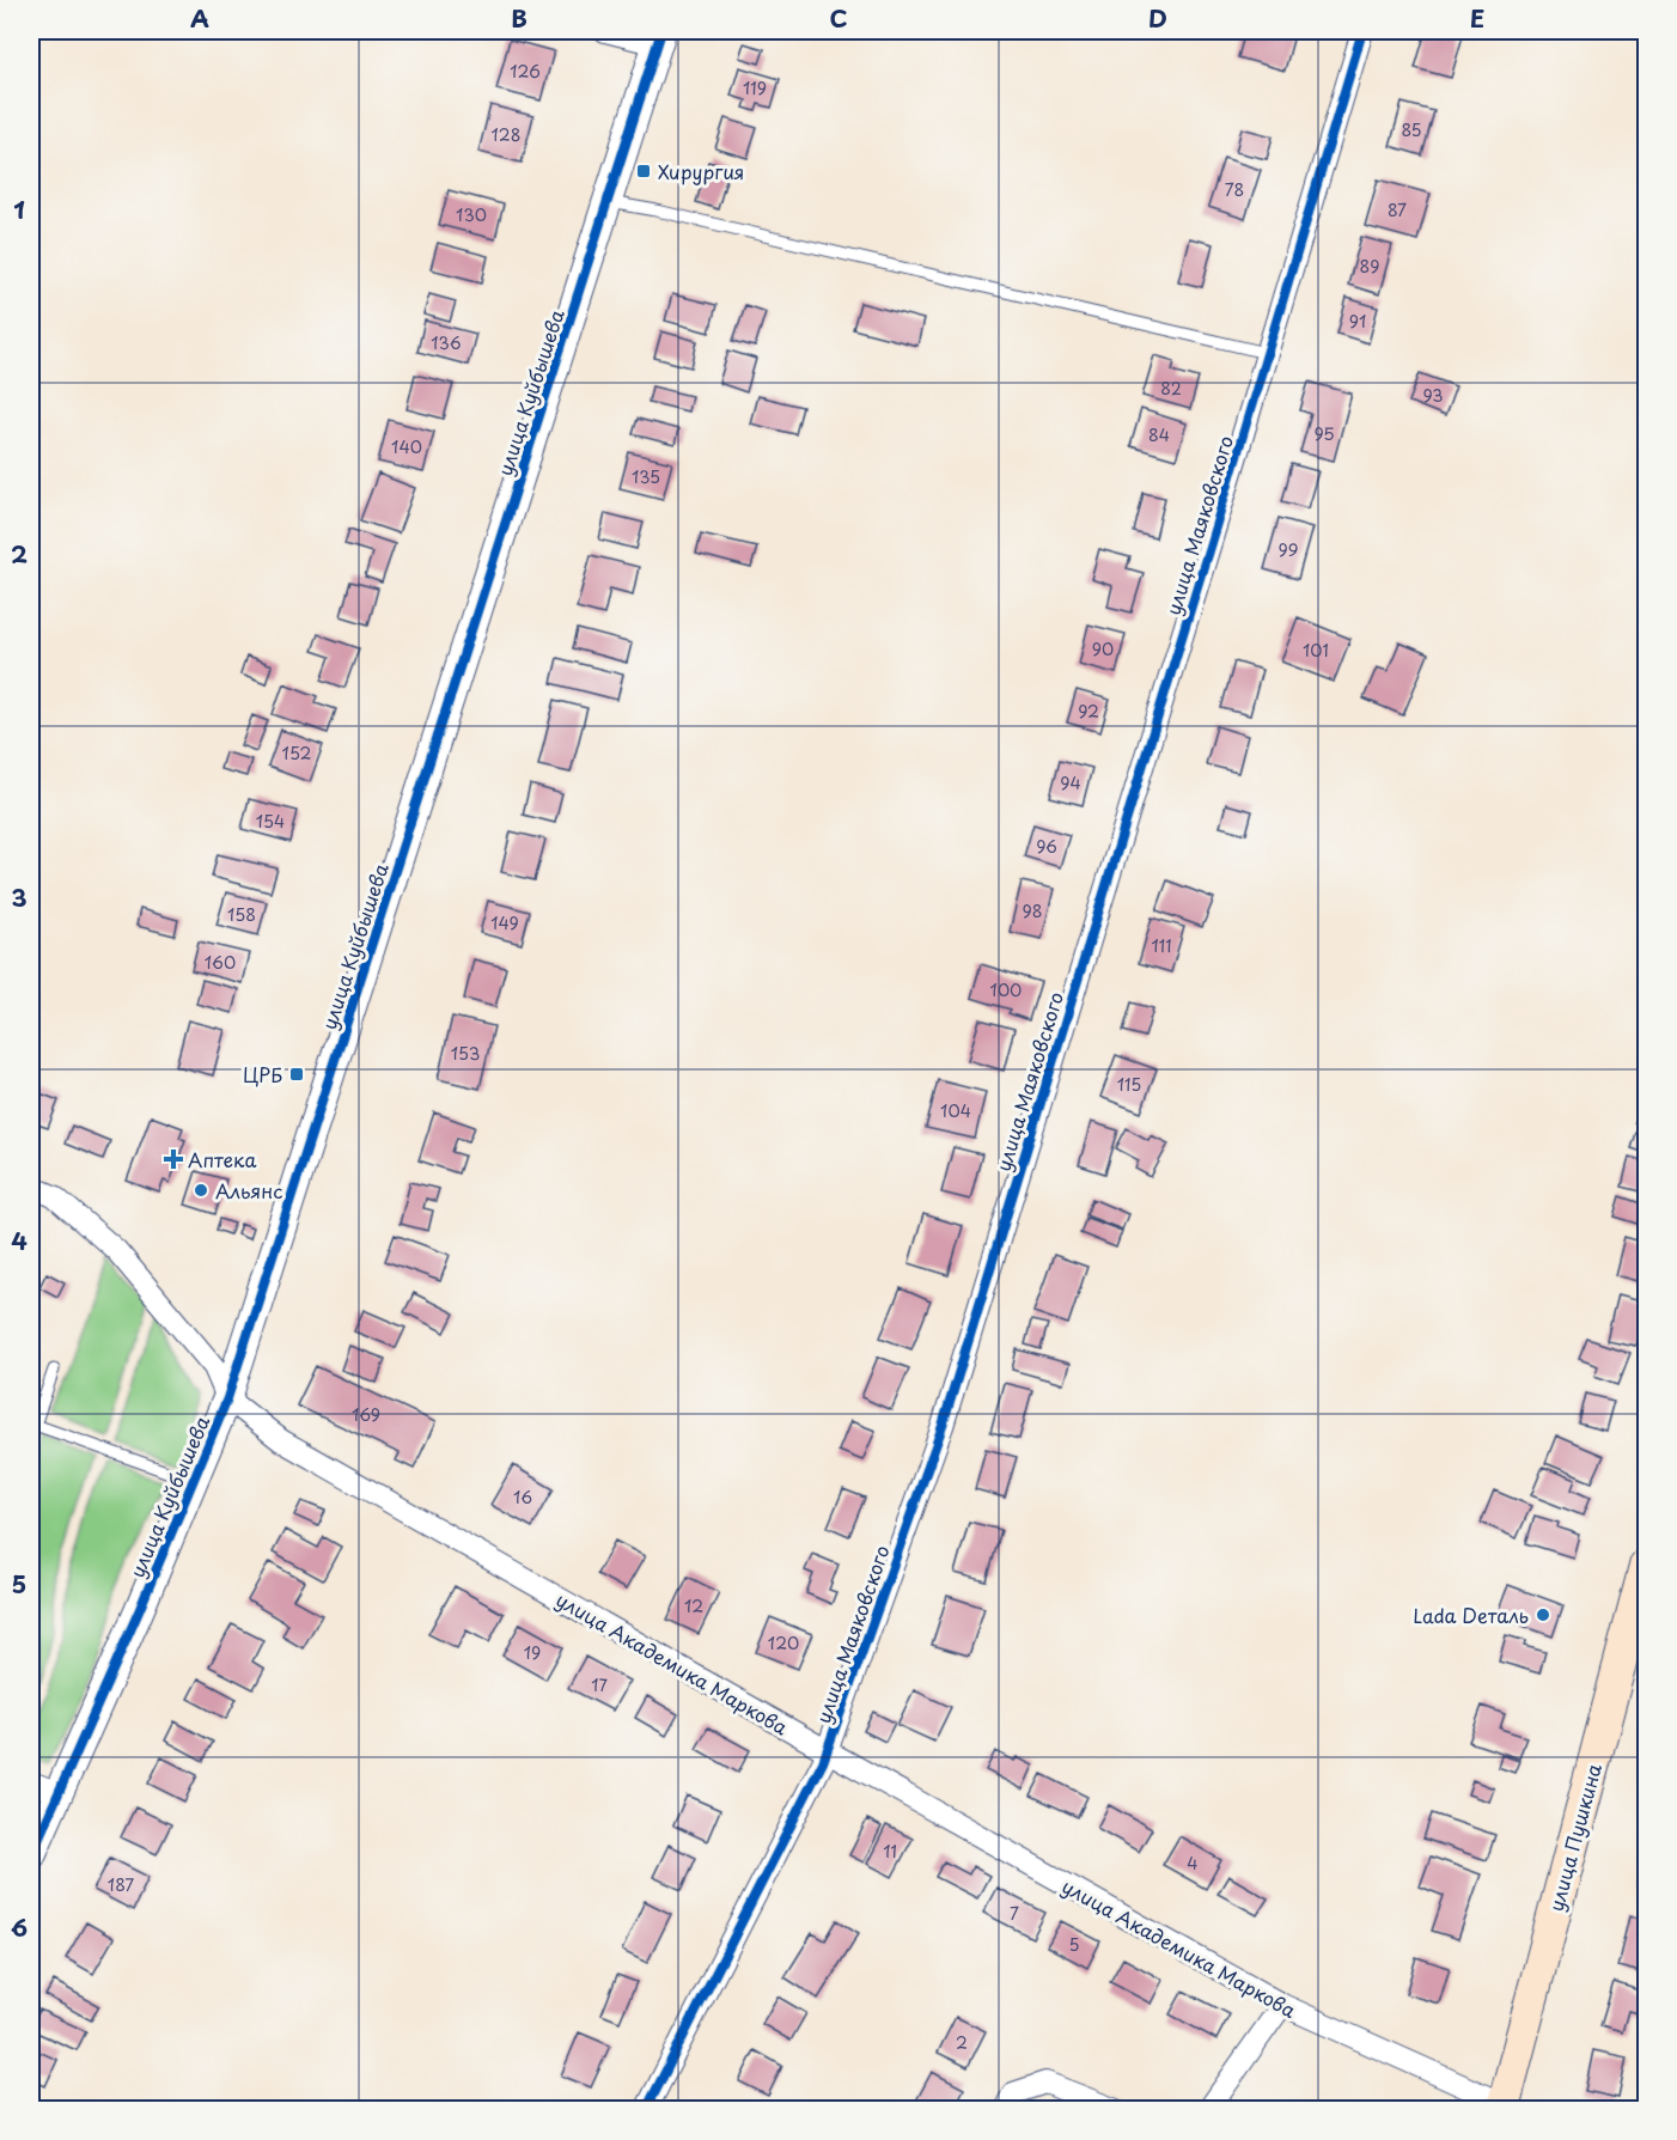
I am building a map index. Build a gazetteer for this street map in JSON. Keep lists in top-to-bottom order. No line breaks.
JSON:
{"streets":{"main road":["улица Пушкина"],"street":["улица Куйбышева","улица Маяковского","улица Академика Маркова"]},"crossings":[["улица Куйбышева","улица Академика Маркова"],["улица Маяковского","улица Академика Маркова"],["улица Академика Маркова","улица Пушкина"]],"places":{"transit":["Хирургия","ЦРБ"],"health":["Аптека"],"other":["Альянс","Lada Dеталь"]},"house_numbers":["126","119","85","128","78","87","130","89","91","136","82","93","95","84","140","135","99","90","101","92","152","94","154","96","98","158","149","111","160","100","153","115","104","169","16","12","120","19","17","11","4","187","7","5","2"],"grid":{"columns":["A","B","C","D","E"],"rows":["1","2","3","4","5","6"]}}
